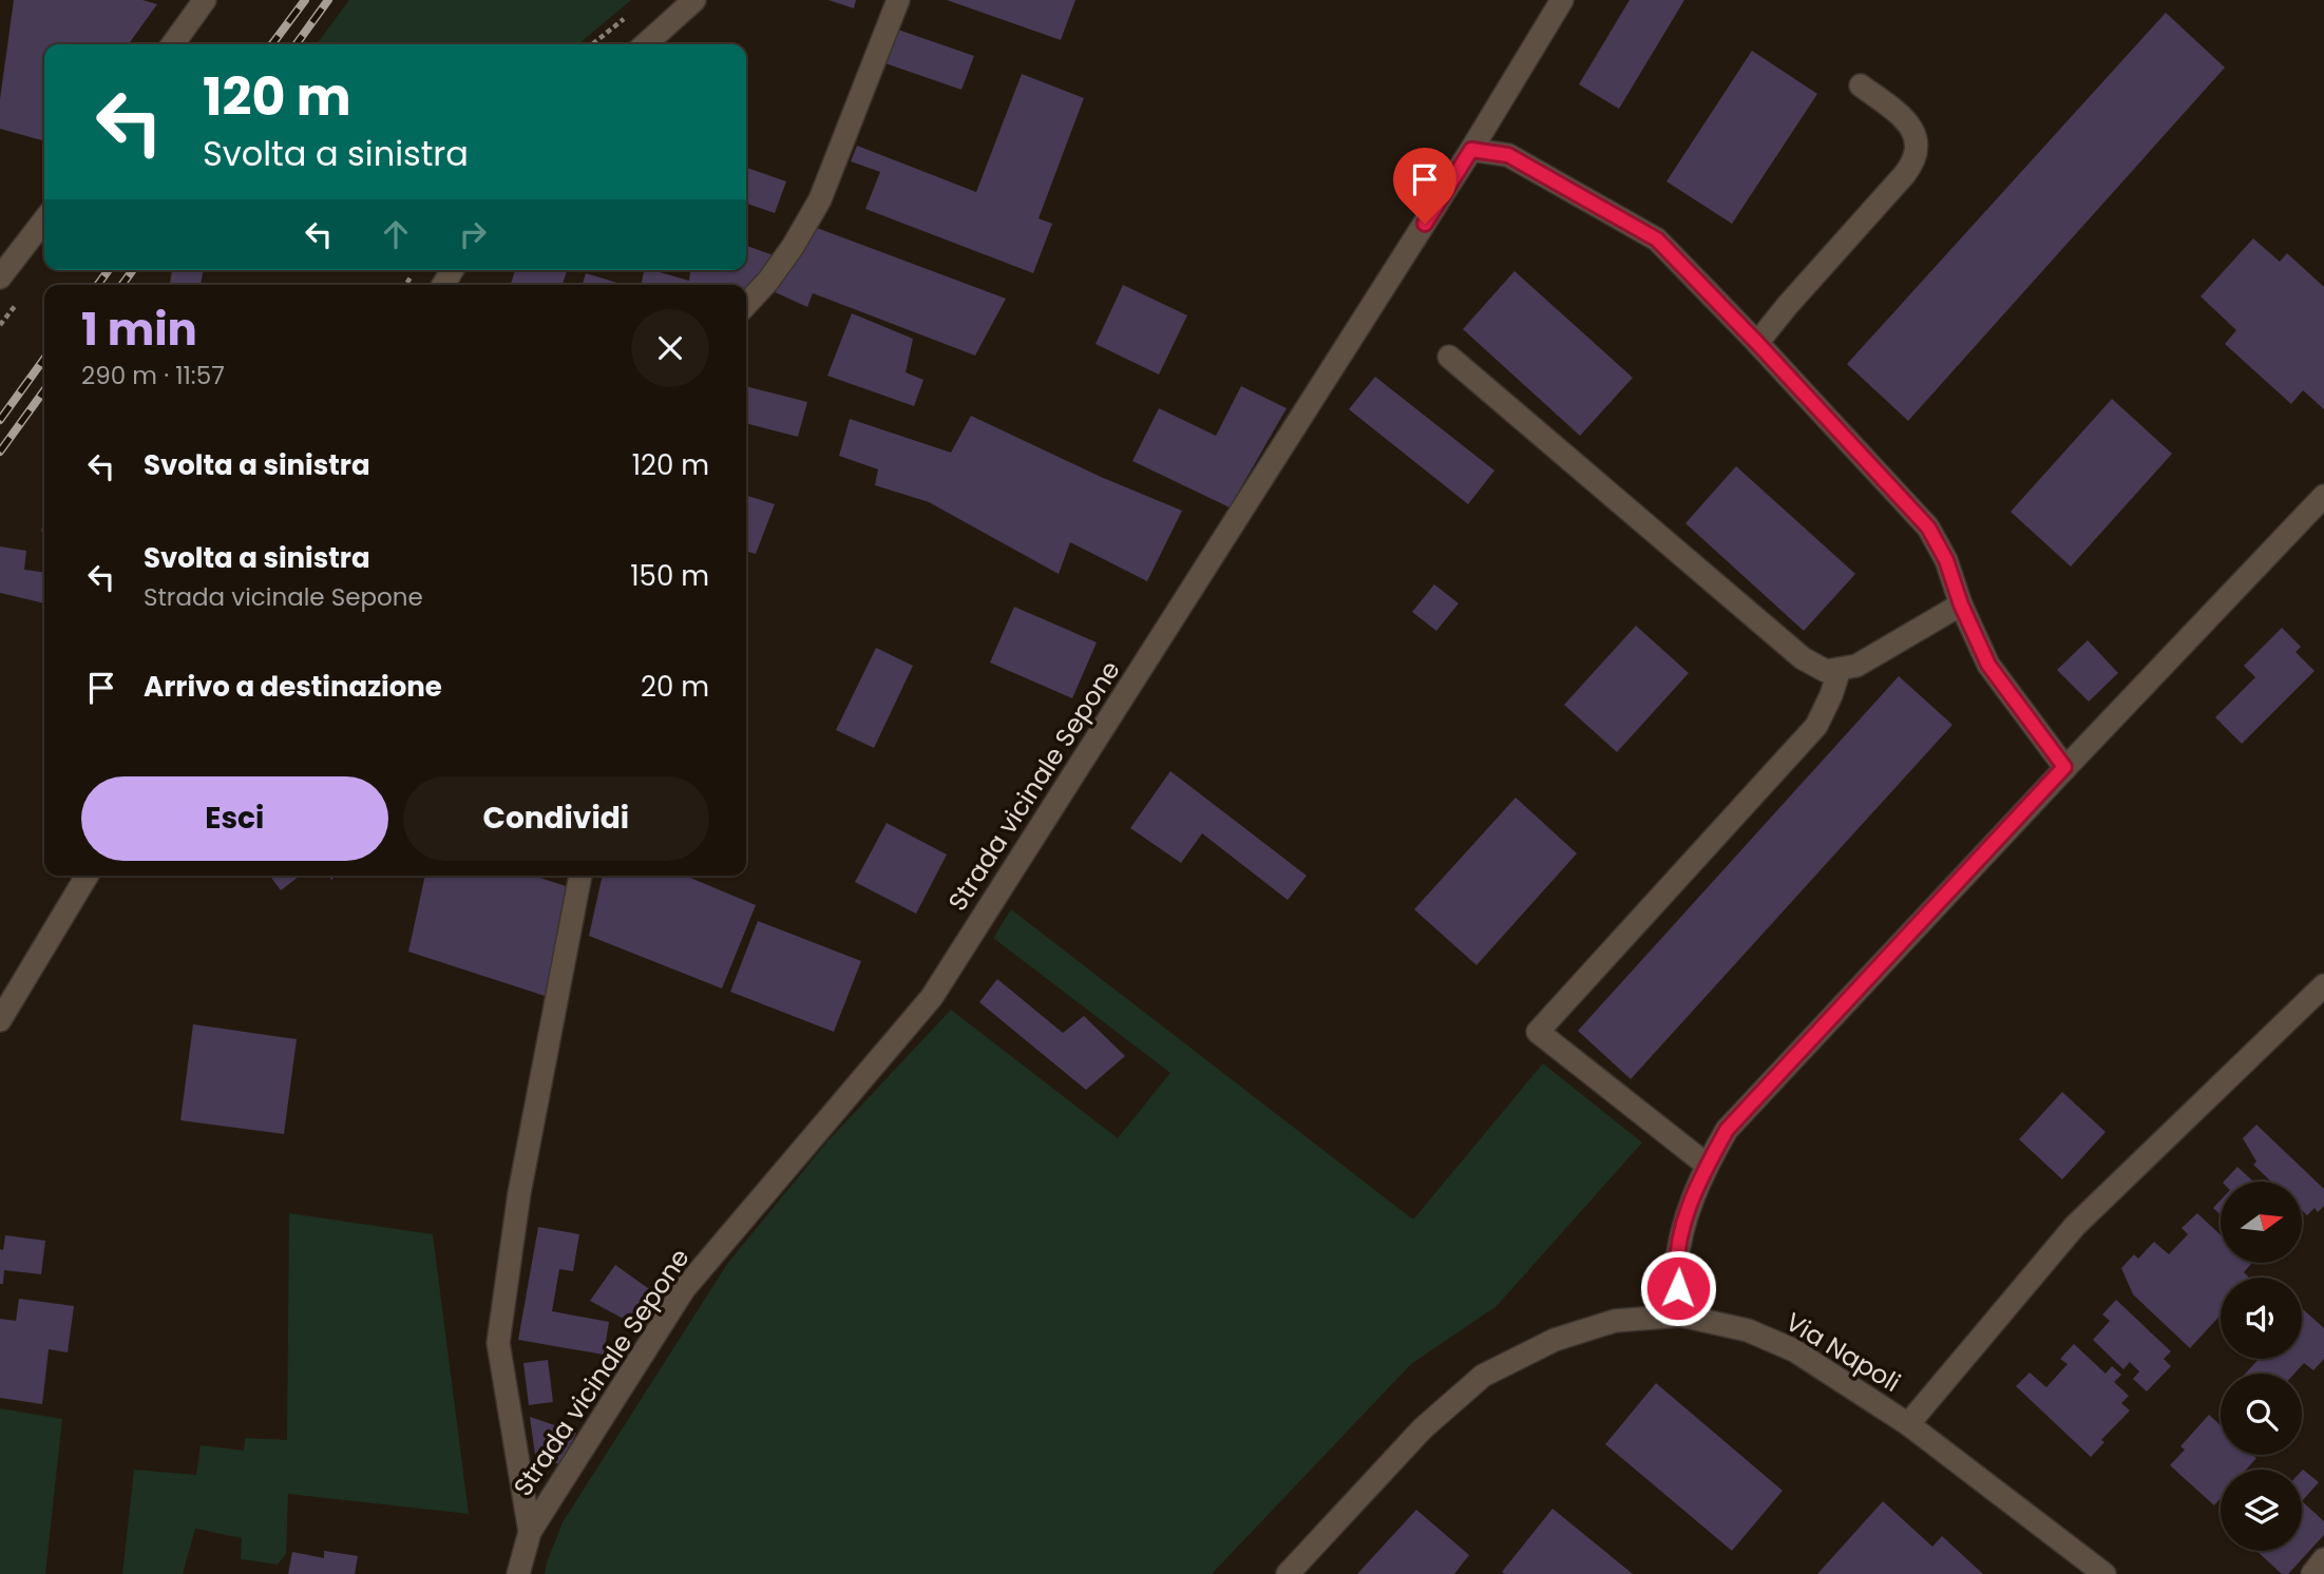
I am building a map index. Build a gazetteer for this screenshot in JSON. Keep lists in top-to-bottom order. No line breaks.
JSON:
{"streets":{"street":["Strada vicinale Sepone","Via Napoli"]},"north":"right","page":{"turn":["120 m","Svolta a sinistra"],"heading":["1 min","290 m · 11:57"],"list":[{"name":"Svolta a sinistra","value":"120 m"},{"name":"Svolta a sinistra","note":"Strada vicinale Sepone","value":"150 m"},{"name":"Arrivo a destinazione","value":"20 m"}],"buttons":["Esci","Condividi"]}}
